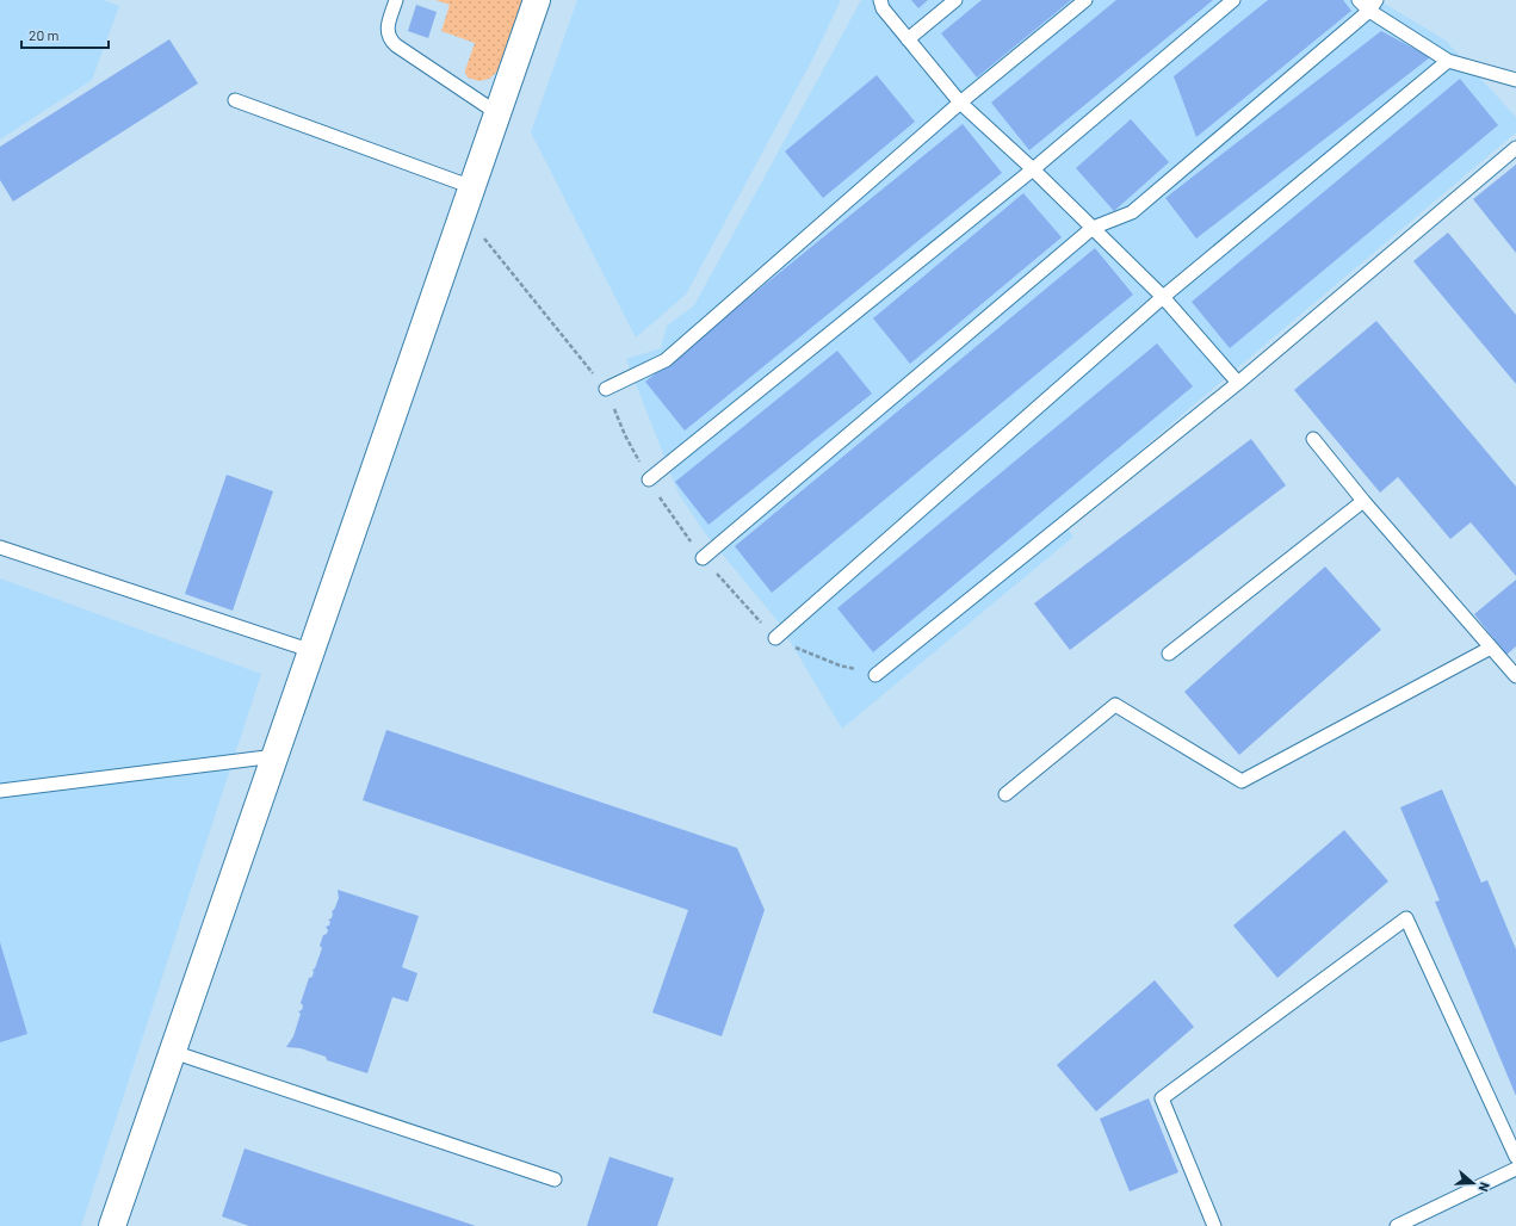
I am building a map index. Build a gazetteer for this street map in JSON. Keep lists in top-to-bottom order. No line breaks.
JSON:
{"scale_bar":"20 m","north":"right"}
